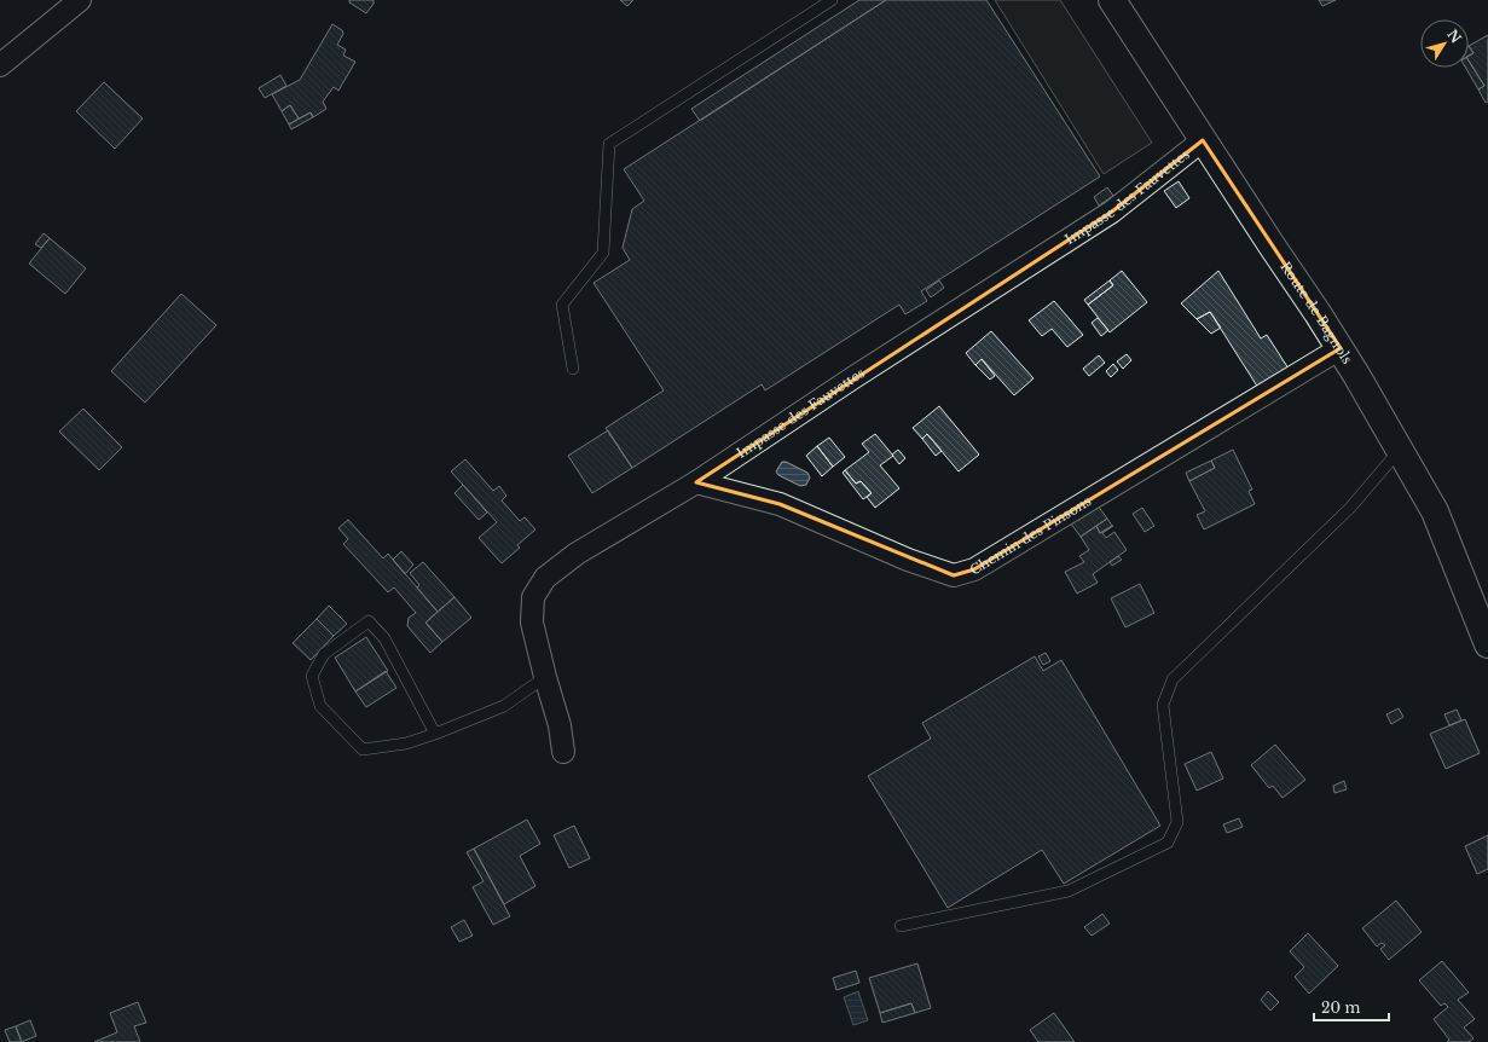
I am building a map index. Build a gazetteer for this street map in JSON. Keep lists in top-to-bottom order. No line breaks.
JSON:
{"streets":{"main road":["Route de Bagnols"],"street":["Impasse des Fauvettes","Chemin des Pinsons"]},"crossings":[["Impasse des Fauvettes","Route de Bagnols"],["Impasse des Fauvettes","Chemin des Pinsons"],["Route de Bagnols","Chemin des Pinsons"]],"scale_bar":"20 m","north":"top right"}
